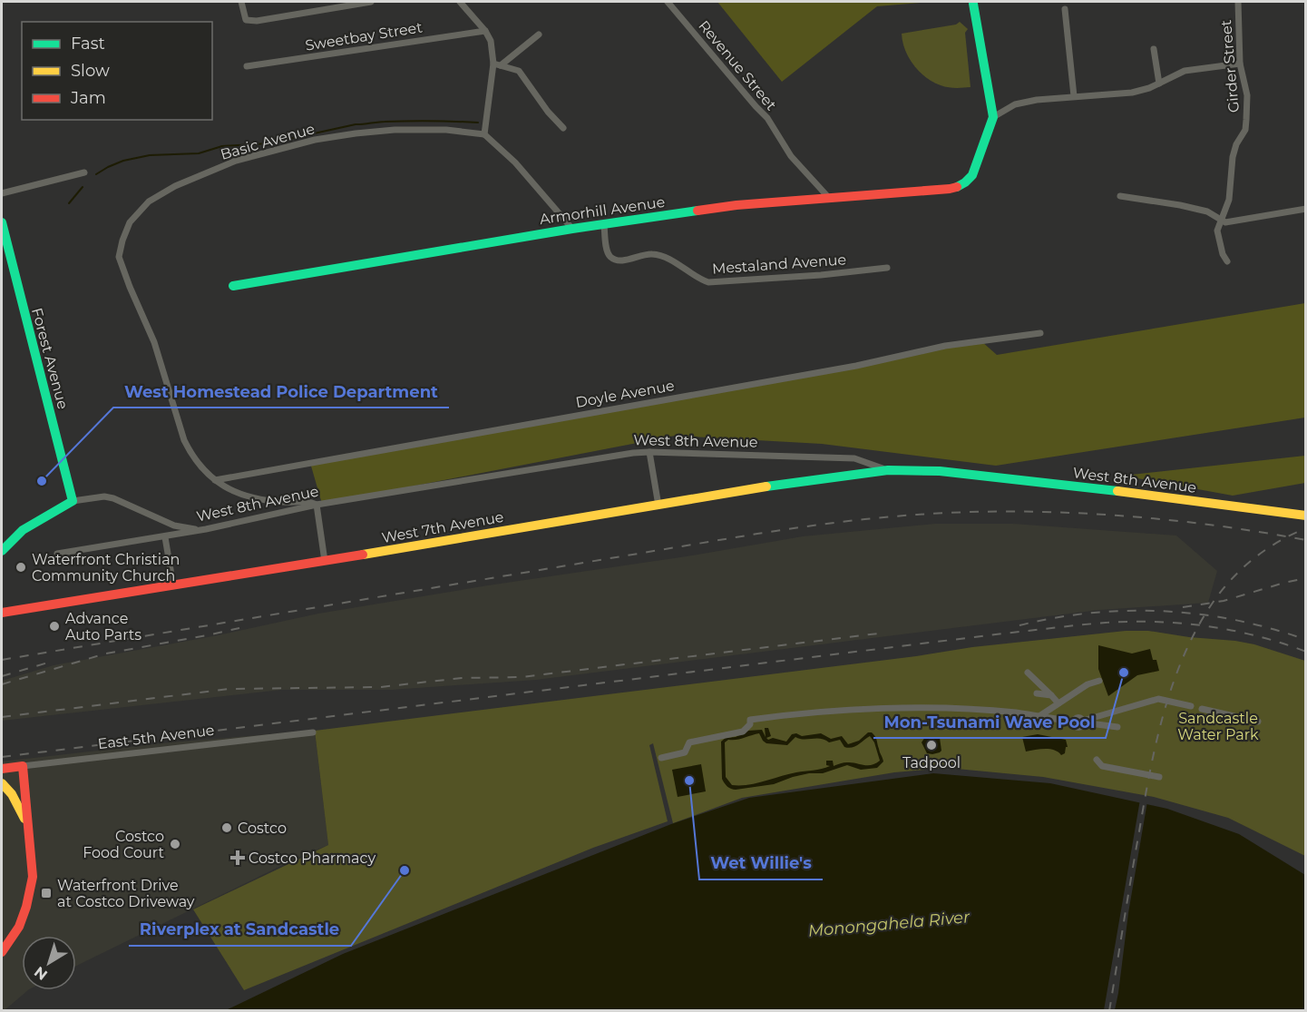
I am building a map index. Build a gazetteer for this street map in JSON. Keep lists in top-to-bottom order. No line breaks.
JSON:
{"streets":{"street":["Sweetbay Street","Revenue Street","Girder Street","Basic Avenue","Armorhill Avenue","Mestaland Avenue","Forest Avenue","Doyle Avenue","West 8th Avenue","West 7th Avenue","East 5th Avenue"]},"crossings":[["Revenue Street","Armorhill Avenue"],["Basic Avenue","Doyle Avenue"],["Basic Avenue","West 8th Avenue"],["Armorhill Avenue","Mestaland Avenue"],["West 8th Avenue","West 7th Avenue"]],"water":["Monongahela River"],"parks":["Sandcastle Water Park"],"places":{"other":["West Homestead Police Department","Waterfront Christian Community Church","Advance Auto Parts","Mon-Tsunami Wave Pool","Tadpool","Wet Willie's","Costco","Costco Food Court","Riverplex at Sandcastle"],"health":["Costco Pharmacy"],"transit":["Waterfront Drive at Costco Driveway"]},"legend":["Fast","Slow","Jam"],"north":"bottom left"}
